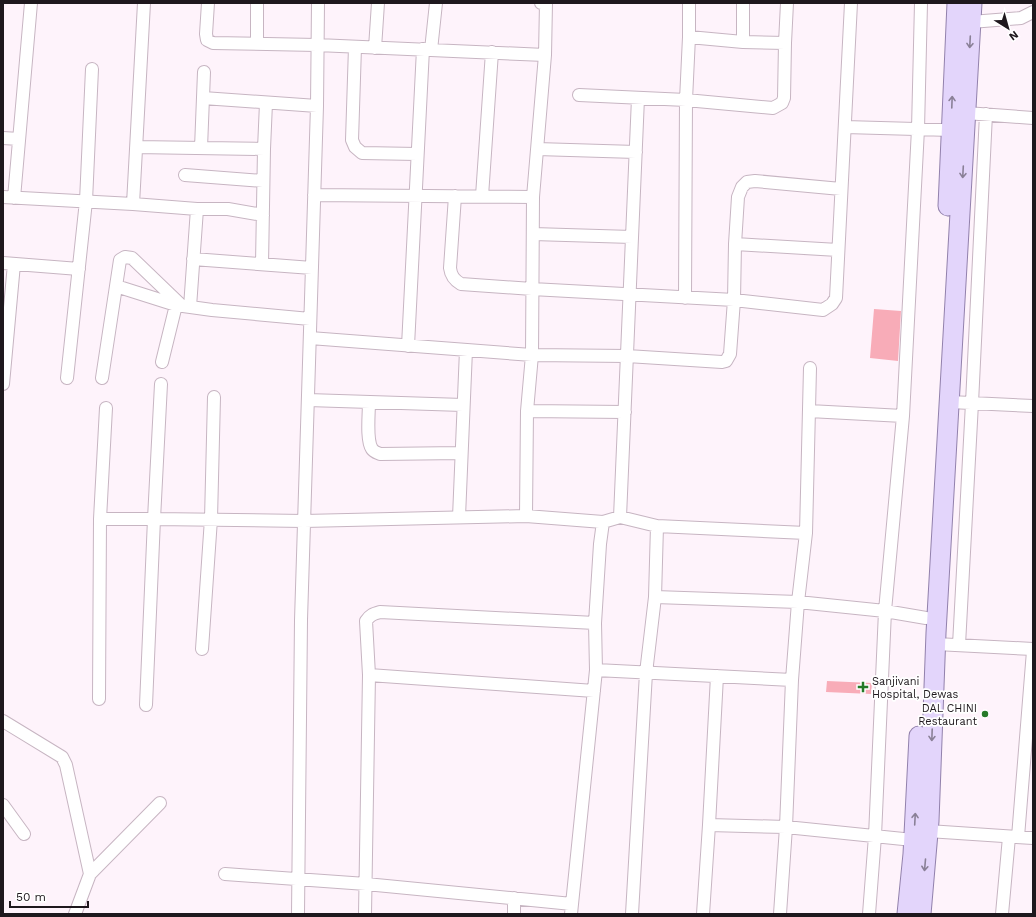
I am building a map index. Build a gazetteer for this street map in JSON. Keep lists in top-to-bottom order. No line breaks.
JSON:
{"places":{"health":["Sanjivani Hospital, Dewas"],"other":["DAL CHINI Restaurant"]},"scale_bar":"50 m","north":"bottom right"}
